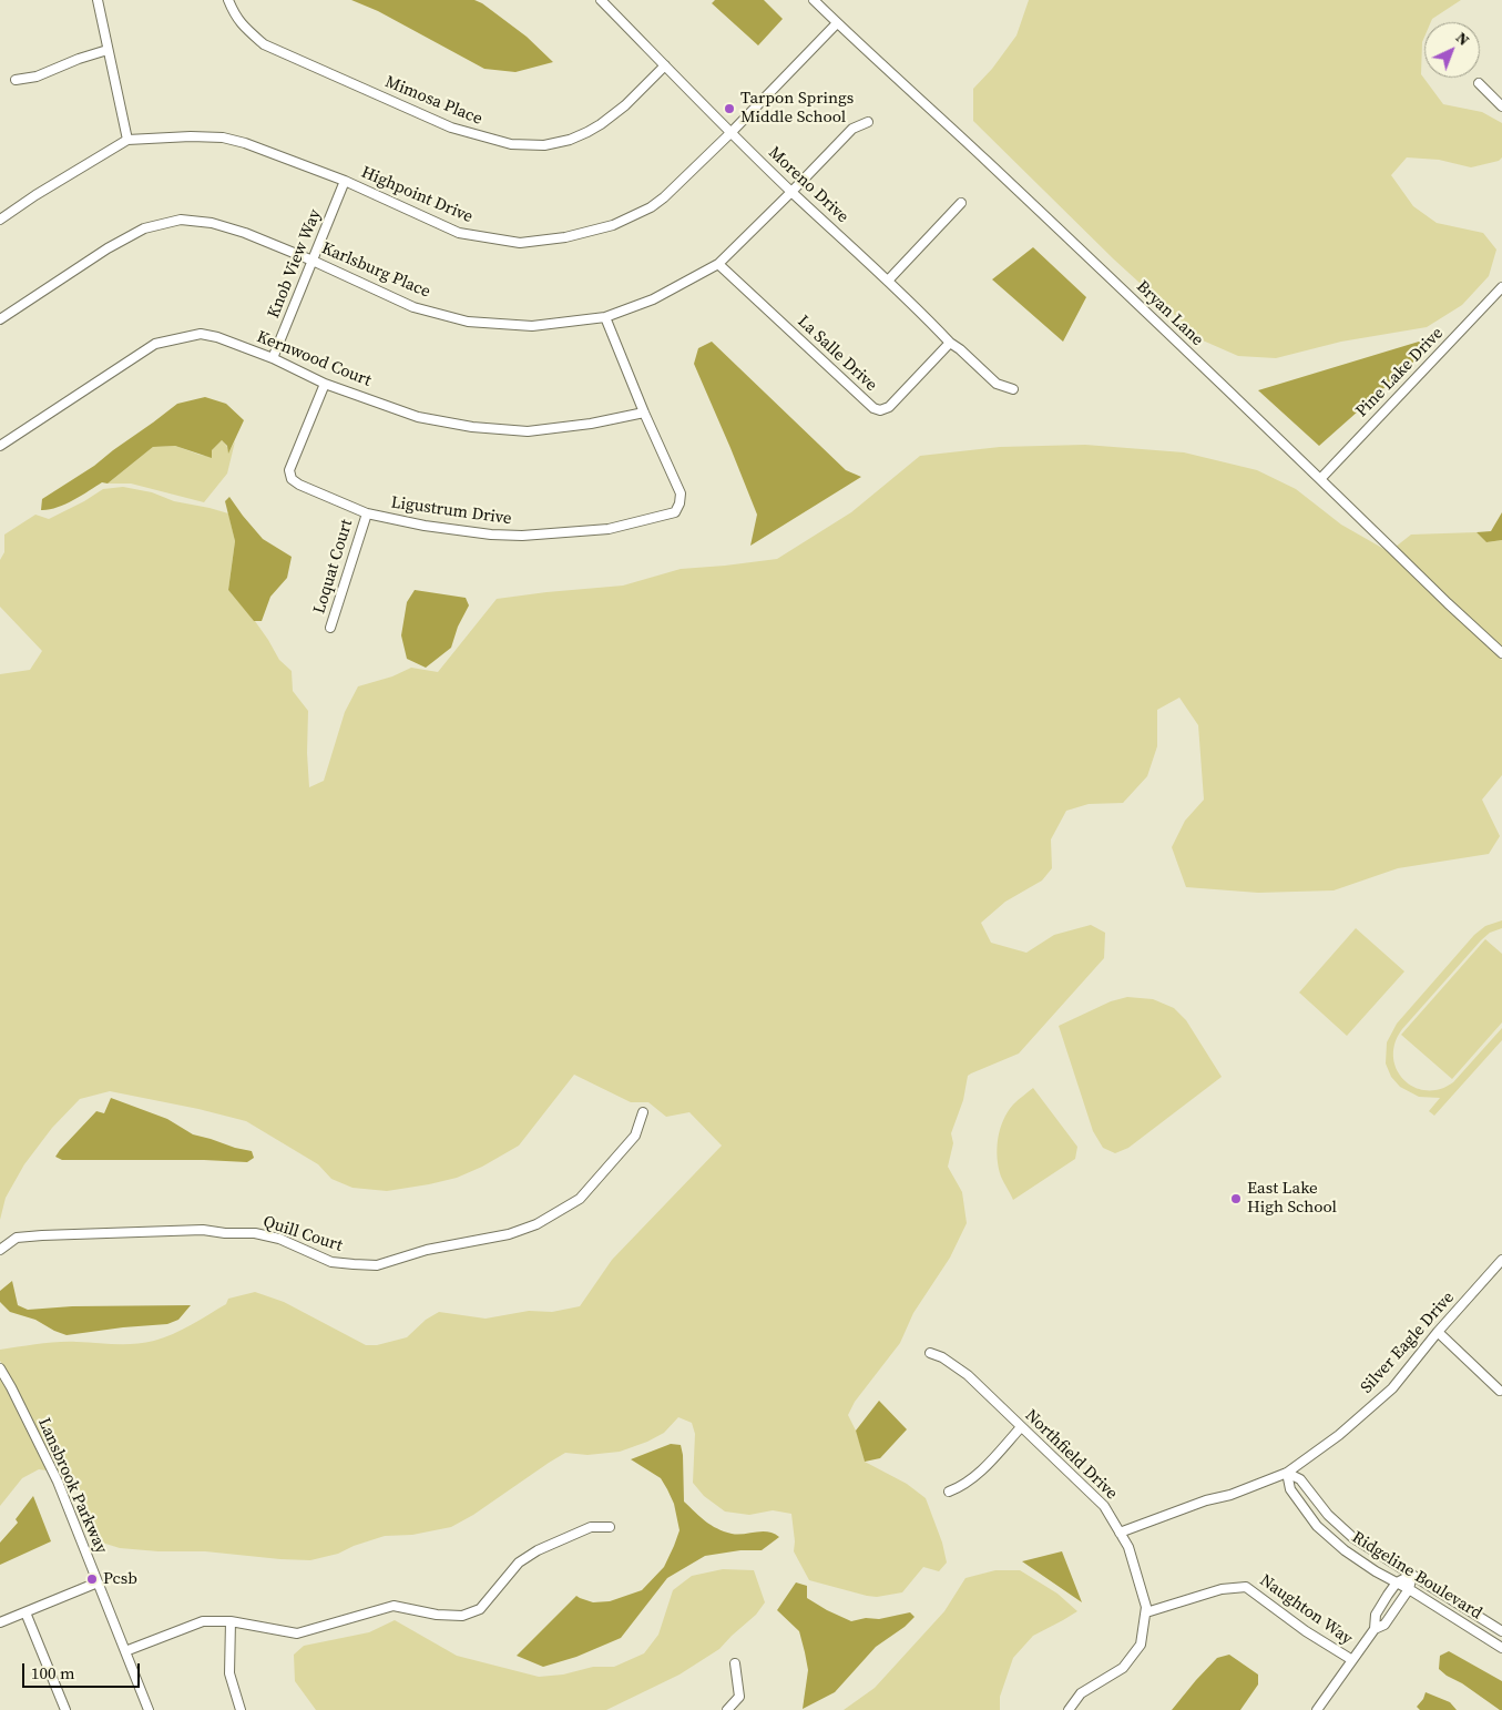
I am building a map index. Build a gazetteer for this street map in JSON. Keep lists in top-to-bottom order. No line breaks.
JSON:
{"streets":{"street":["Mimosa Place","Moreno Drive","Highpoint Drive","Knob View Way","Karlsburg Place","Bryan Lane","La Salle Drive","Kernwood Court","Pine Lake Drive","Ligustrum Drive","Loquat Court","Quill Court","Silver Eagle Drive","Northfield Drive","Lansbrook Parkway","Ridgeline Boulevard","Naughton Way"]},"crossings":[["Mimosa Place","Moreno Drive"],["Moreno Drive","Highpoint Drive"],["Moreno Drive","Karlsburg Place"],["Moreno Drive","La Salle Drive"],["Highpoint Drive","Knob View Way"],["Highpoint Drive","Bryan Lane"],["Knob View Way","Karlsburg Place"],["Knob View Way","Kernwood Court"],["Karlsburg Place","La Salle Drive"],["Karlsburg Place","Ligustrum Drive"],["Bryan Lane","Pine Lake Drive"],["Kernwood Court","Ligustrum Drive"],["Ligustrum Drive","Loquat Court"],["Silver Eagle Drive","Northfield Drive"],["Silver Eagle Drive","Ridgeline Boulevard"],["Northfield Drive","Naughton Way"]],"places":["Tarpon Springs Middle School","East Lake High School","Pcsb"],"scale_bar":"100 m","north":"top right"}
